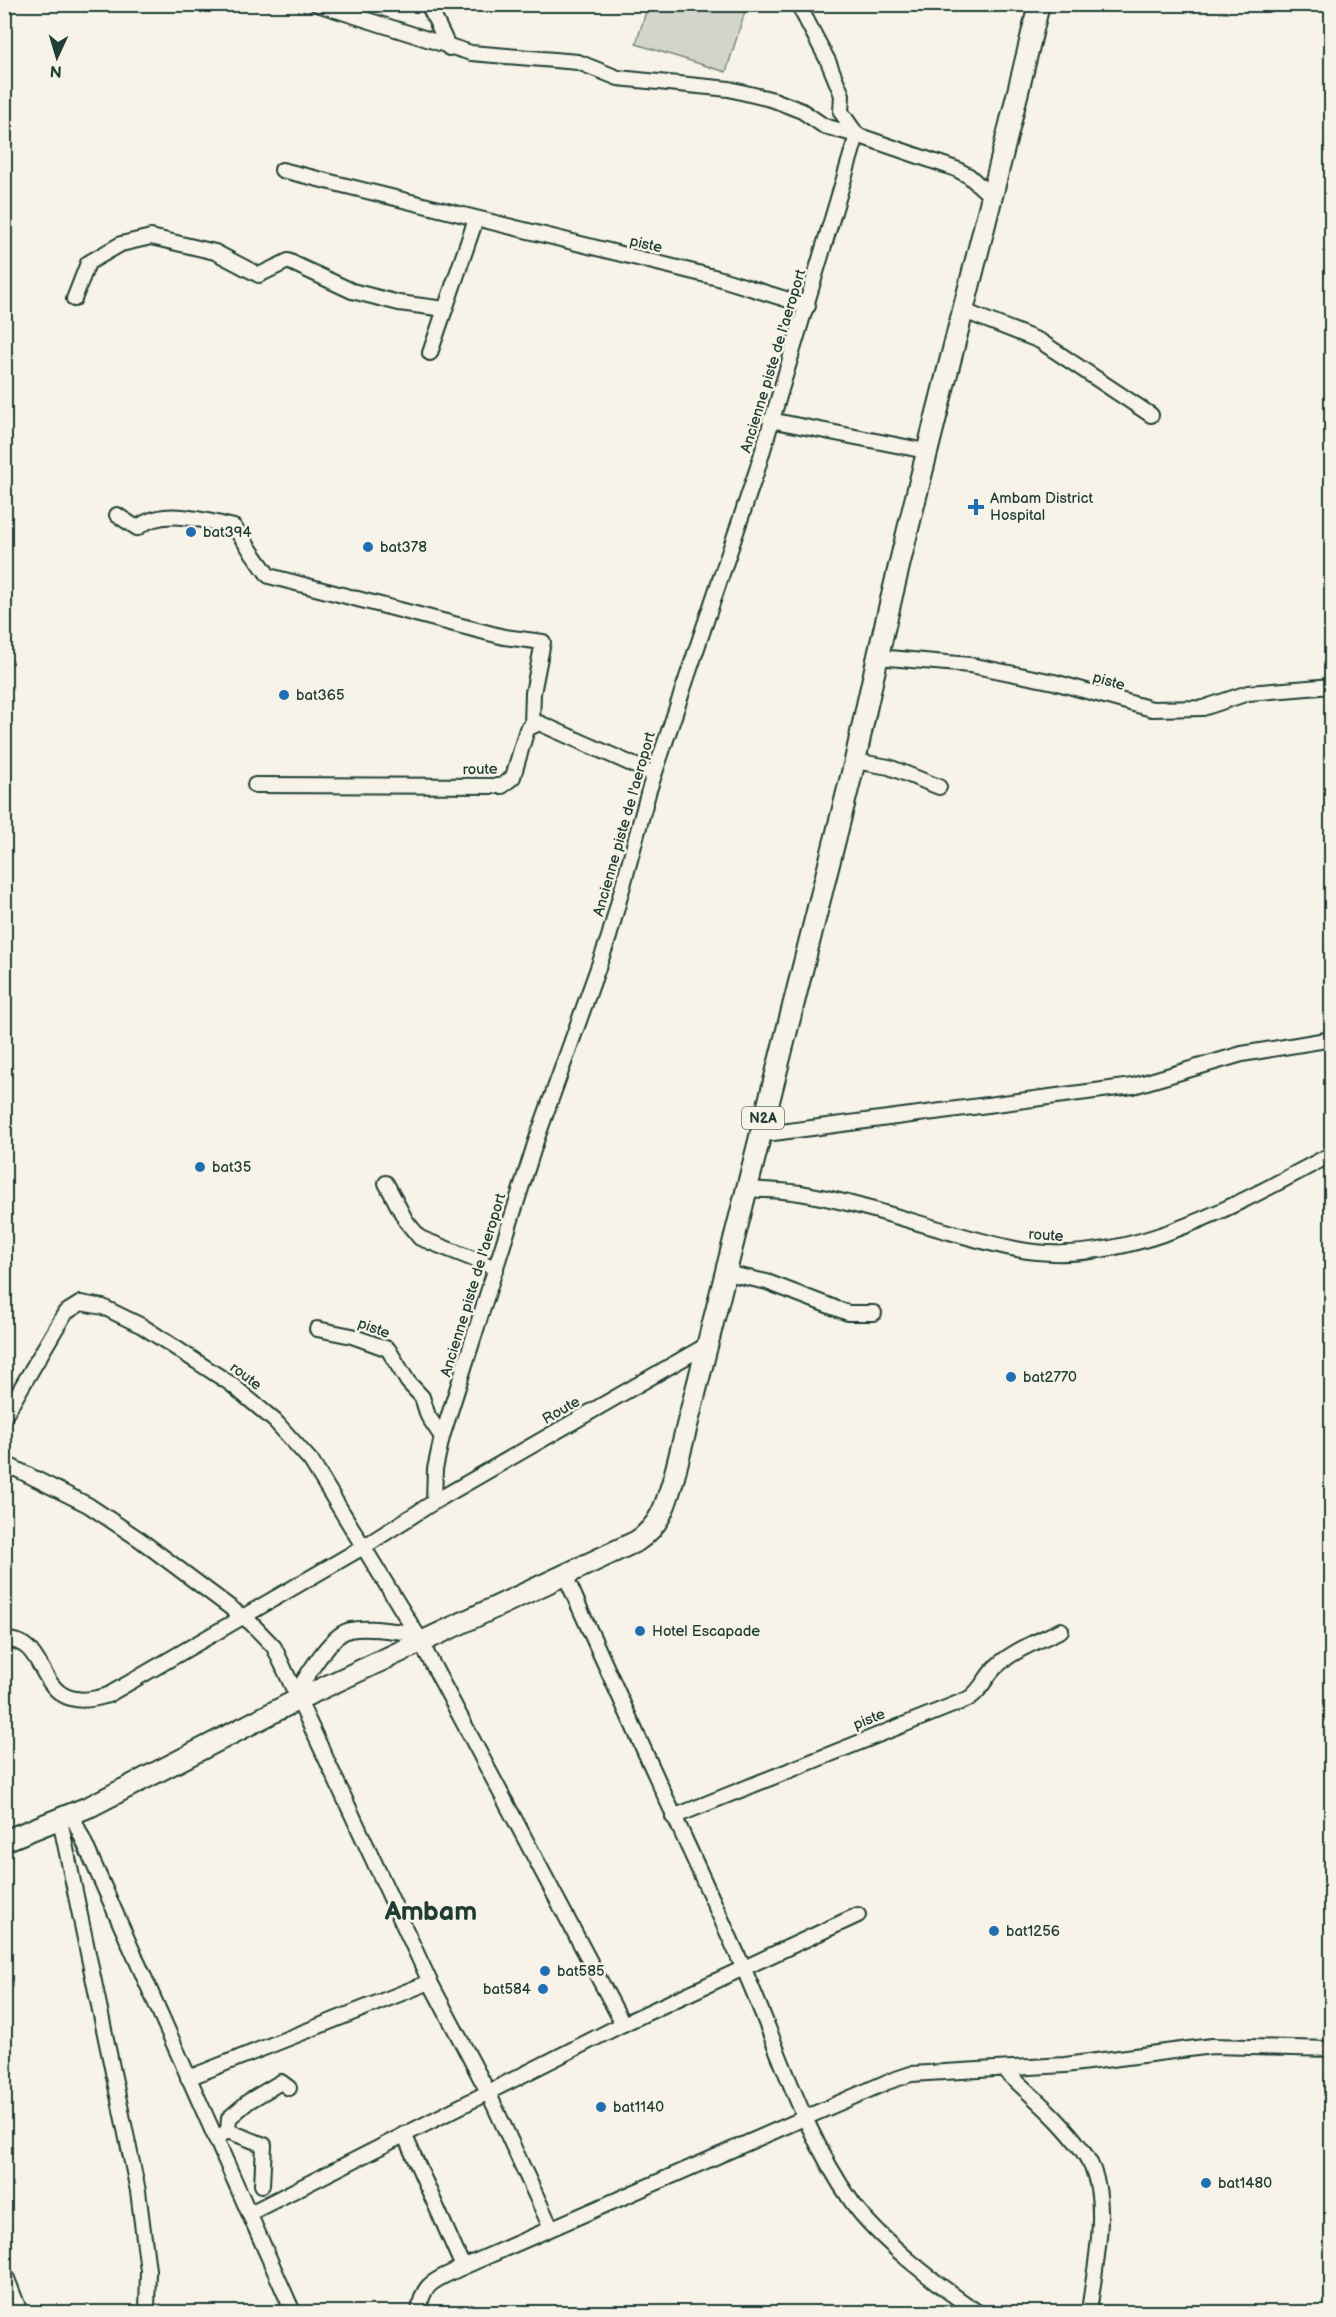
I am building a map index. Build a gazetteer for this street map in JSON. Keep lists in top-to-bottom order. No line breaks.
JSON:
{"streets":{"highway":["N2A"],"street":["piste","Ancienne piste de l'aeroport","route","Route"]},"crossings":[["piste","Ancienne piste de l'aeroport"],["piste","N2A"],["Ancienne piste de l'aeroport","Route"],["route","N2A"],["N2A","Route"]],"districts":["Ambam"],"places":{"health":["Ambam District Hospital"],"other":["bat394","bat378","bat365","bat35","bat2770","Hotel Escapade","bat1256","bat585","bat584","bat1140","bat1480"]},"north":"bottom"}
